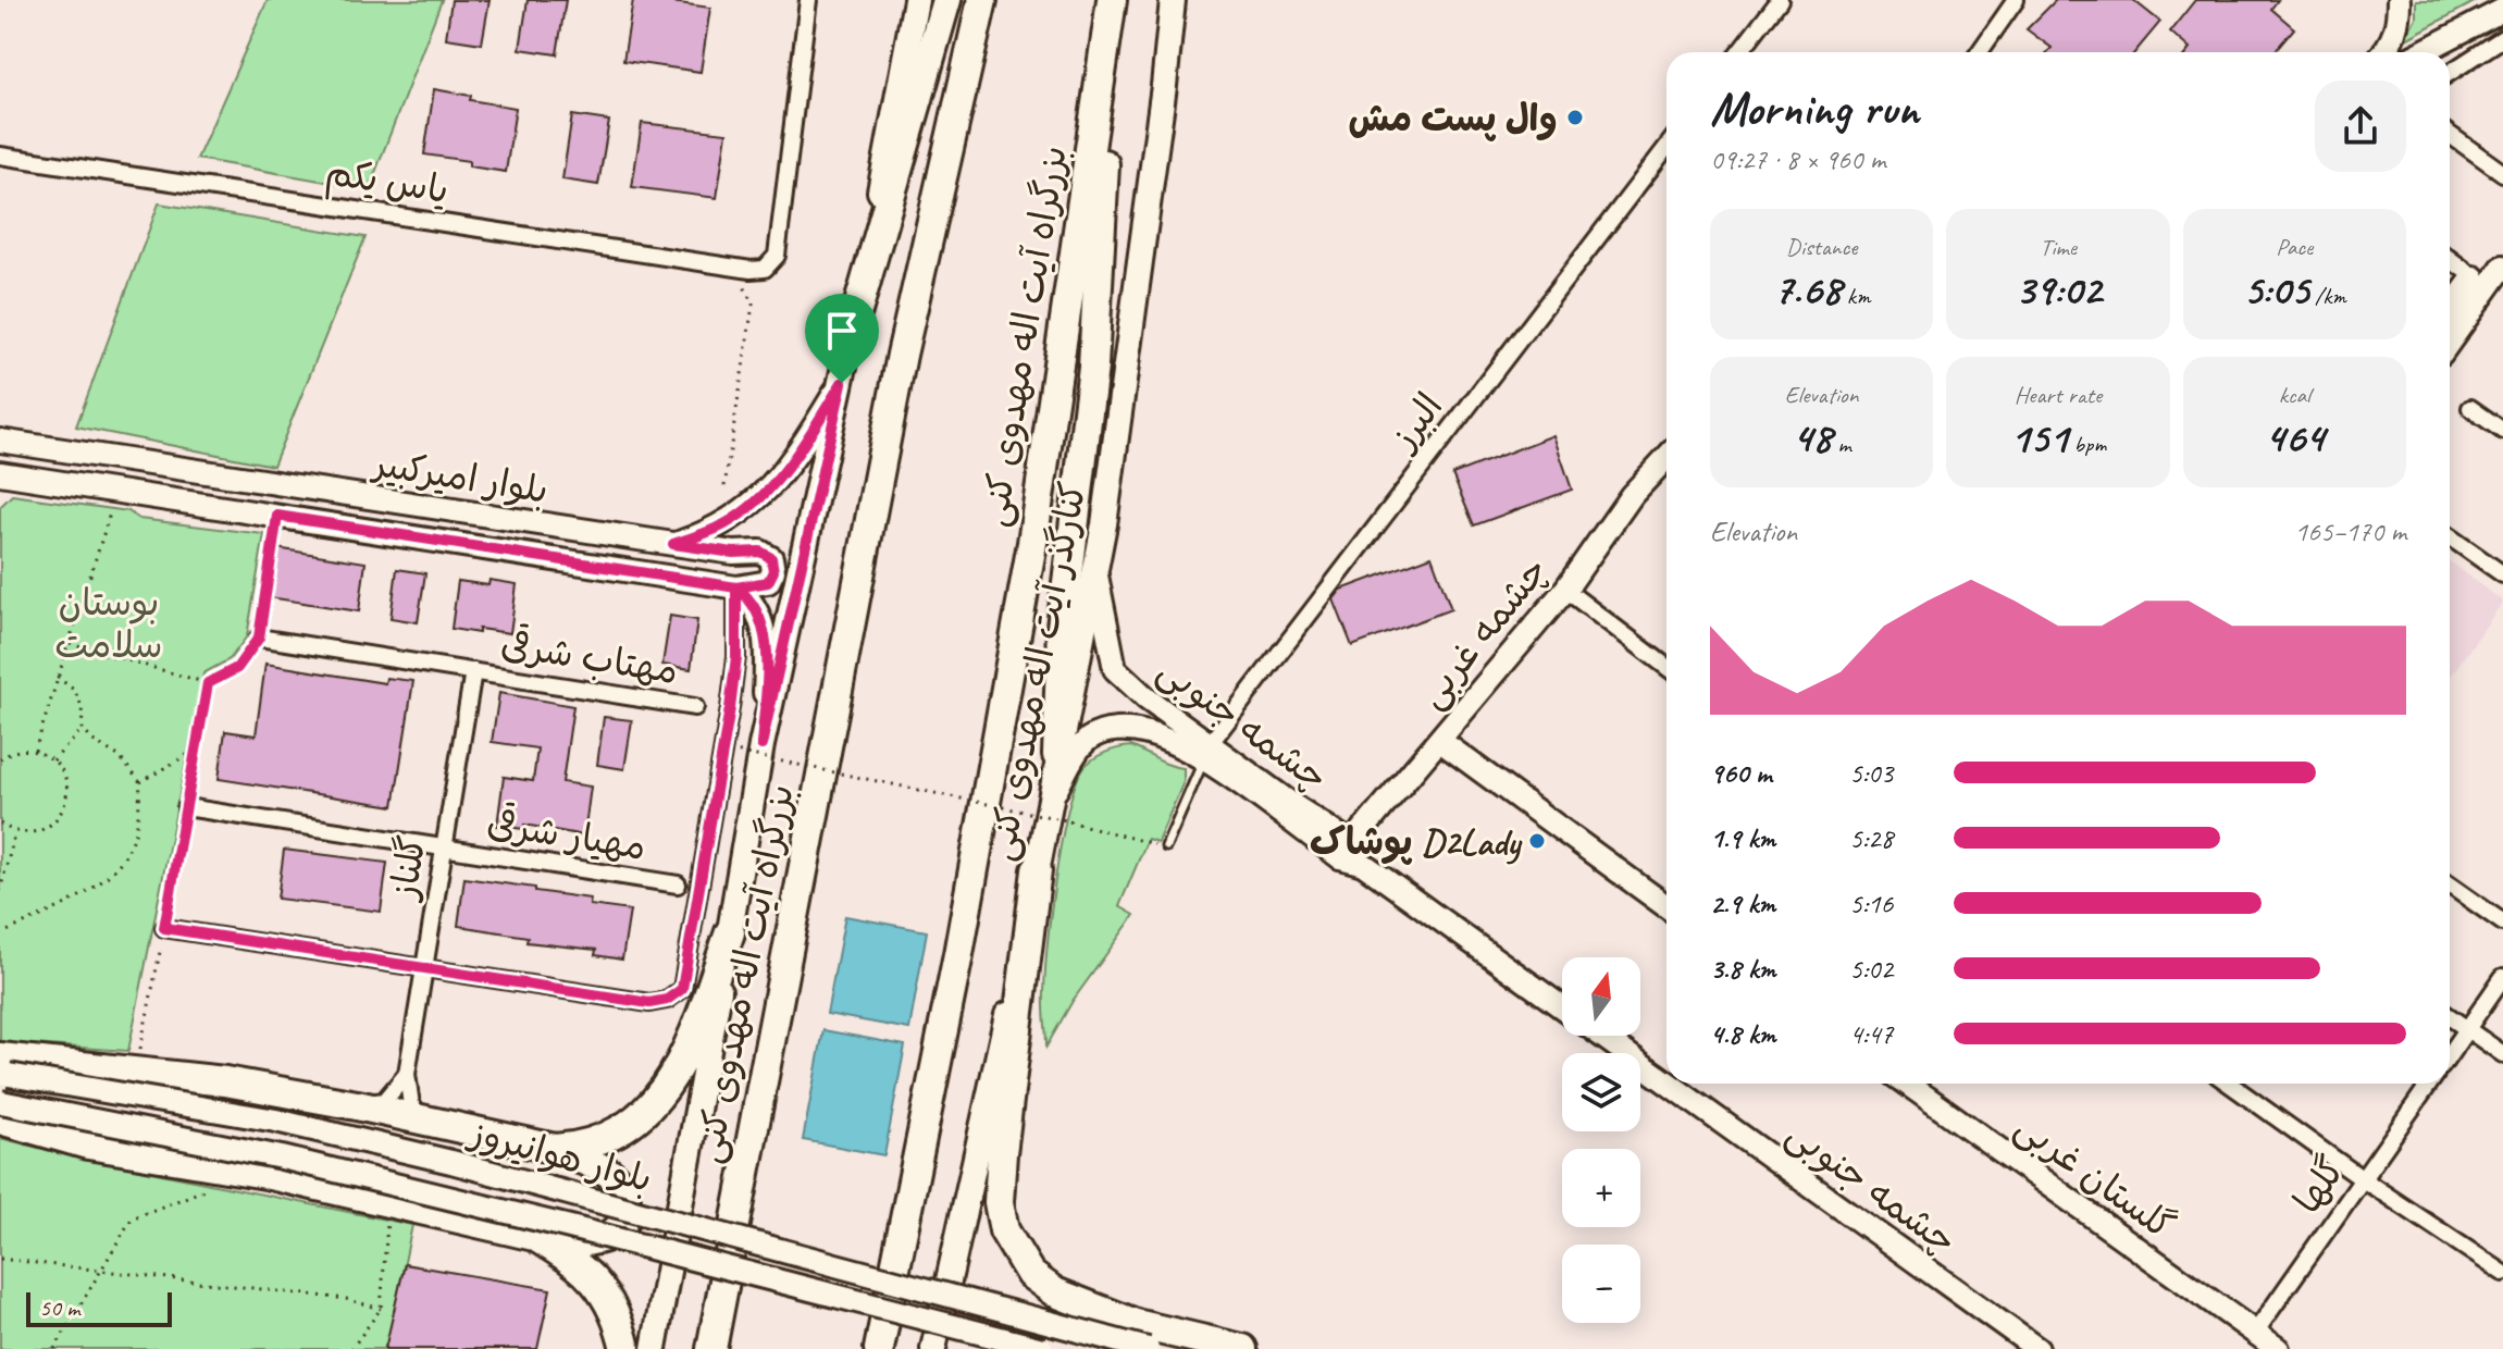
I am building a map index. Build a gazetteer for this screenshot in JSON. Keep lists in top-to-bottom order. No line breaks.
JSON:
{"streets":{"highway":["بزرگراه آیت اله مهدوی کنی"],"main road":["بلوار امیرکبیر","چشمه غربی","کنارگذر آیت اله مهدوی کنی","چشمه جنوبی","بلوار هوانیروز","گلستان غربی"],"street":["یاس یکم","البرز","مهتاب شرقی","مهیار شرقی","گلناز","گلها"]},"crossings":[["البرز","چشمه جنوبی"],["چشمه غربی","چشمه جنوبی"],["مهتاب شرقی","گلناز"],["کنارگذر آیت اله مهدوی کنی","چشمه جنوبی"],["مهیار شرقی","گلناز"],["گلستان غربی","گلها"]],"parks":["بوستان سلامت"],"places":["وال پست مش","پوشاک D2Lady"],"scale_bar":"50 m","north":"top","page":{"heading":["Morning run","09:27 · 8 × 960 m"],"stats":[["Distance","7.68 km"],["Time","39:02"],["Pace","5:05 /km"],["Elevation","48 m"],["Heart rate","151 bpm"],["kcal","464"]],"chart":["Elevation","165–170 m"],"list":[{"name":"960 m","note":"5:03"},{"name":"1.9 km","note":"5:28"},{"name":"2.9 km","note":"5:16"},{"name":"3.8 km","note":"5:02"},{"name":"4.8 km","note":"4:47"}],"map_buttons":["+","−"],"scale":"50 m"}}
